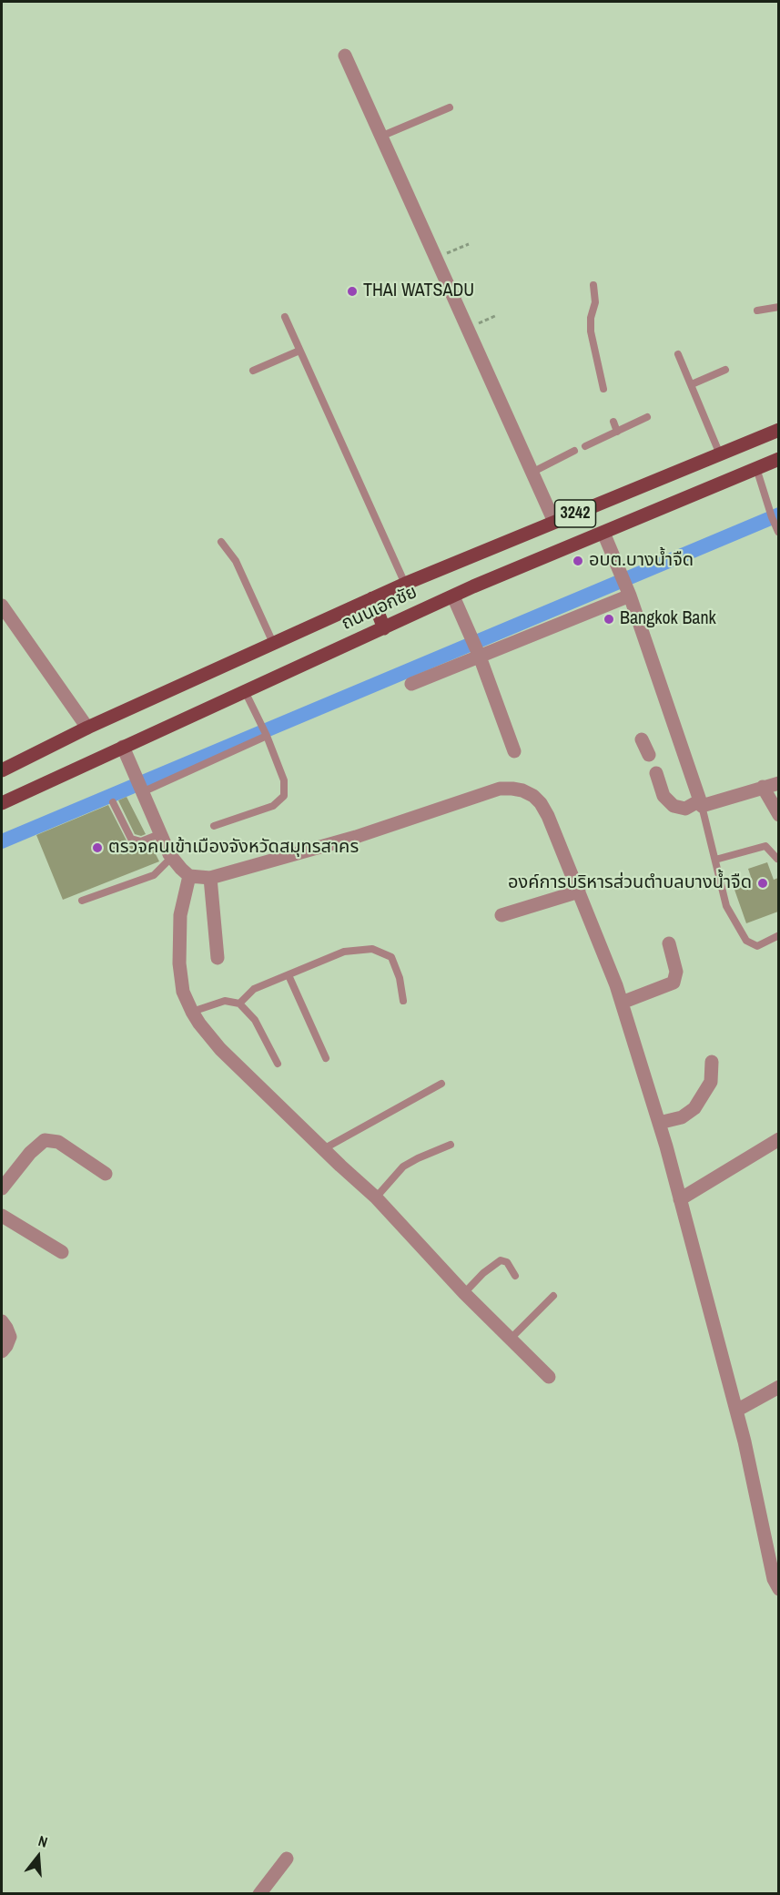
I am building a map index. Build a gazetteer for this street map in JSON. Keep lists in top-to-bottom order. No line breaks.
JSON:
{"streets":{"main road":["3242","ถนนเอกชัย"]},"places":["THAI WATSADU","อบต.บางน้ำจืด","Bangkok Bank","ตรวจคนเข้าเมืองจังหวัดสมุทรสาคร","องค์การบริหารส่วนตำบลบางน้ำจืด"],"north":"top"}
